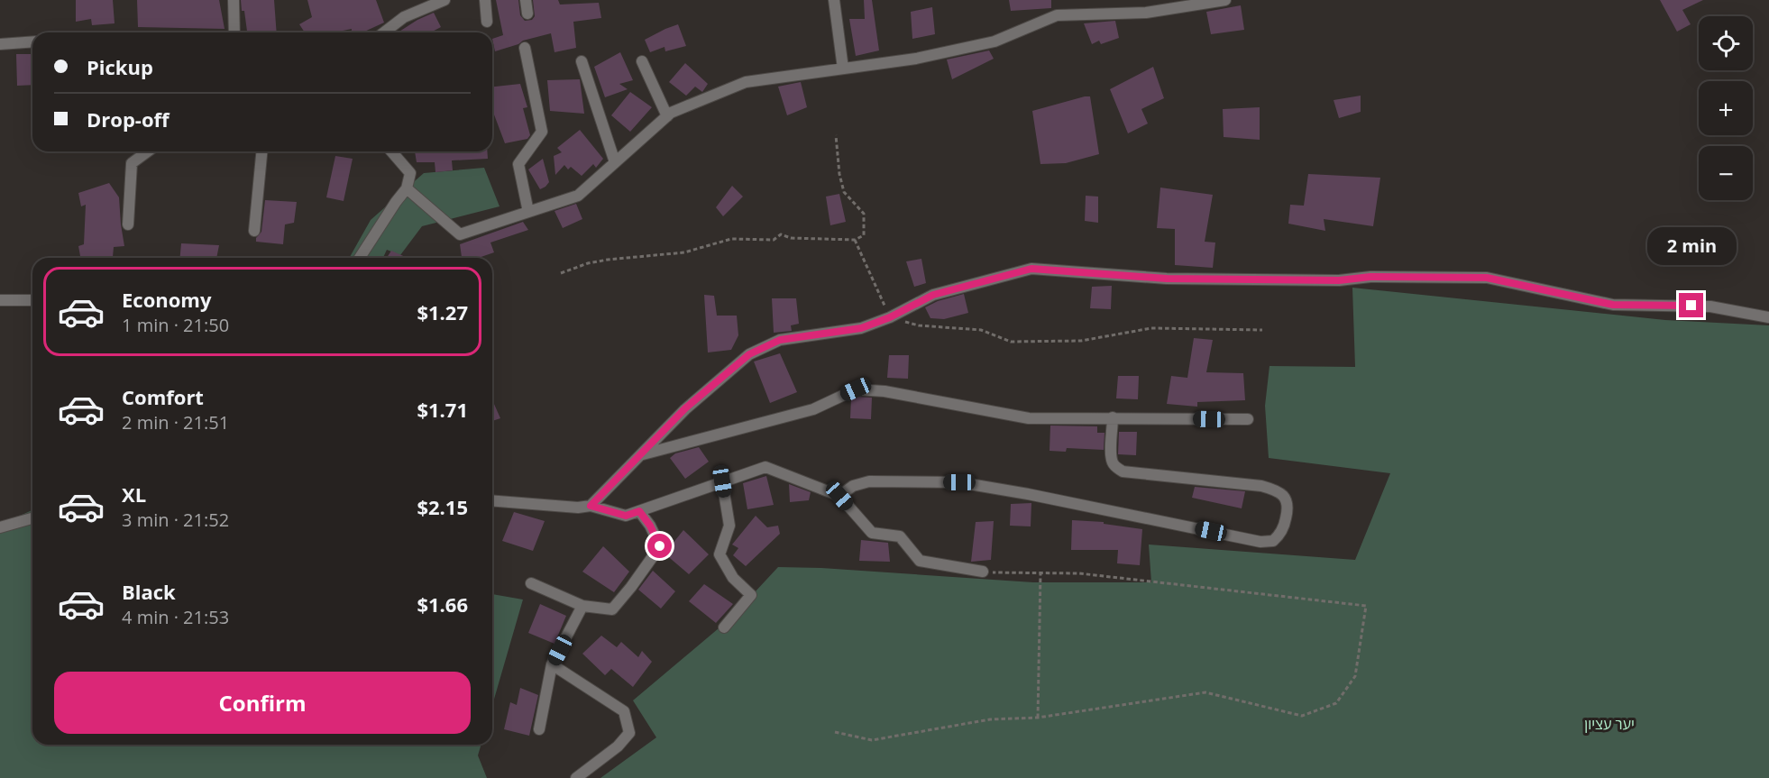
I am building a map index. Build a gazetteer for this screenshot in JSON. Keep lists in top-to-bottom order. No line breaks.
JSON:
{"parks":["יער עציון"],"page":{"map_buttons":["+","−"],"banner":["Pickup","Drop-off"],"bubble":"2 min","list":[{"name":"Economy","note":"1 min · 21:50","value":"$1.27"},{"name":"Comfort","note":"2 min · 21:51","value":"$1.71"},{"name":"XL","note":"3 min · 21:52","value":"$2.15"},{"name":"Black","note":"4 min · 21:53","value":"$1.66"}],"buttons":"Confirm"}}
